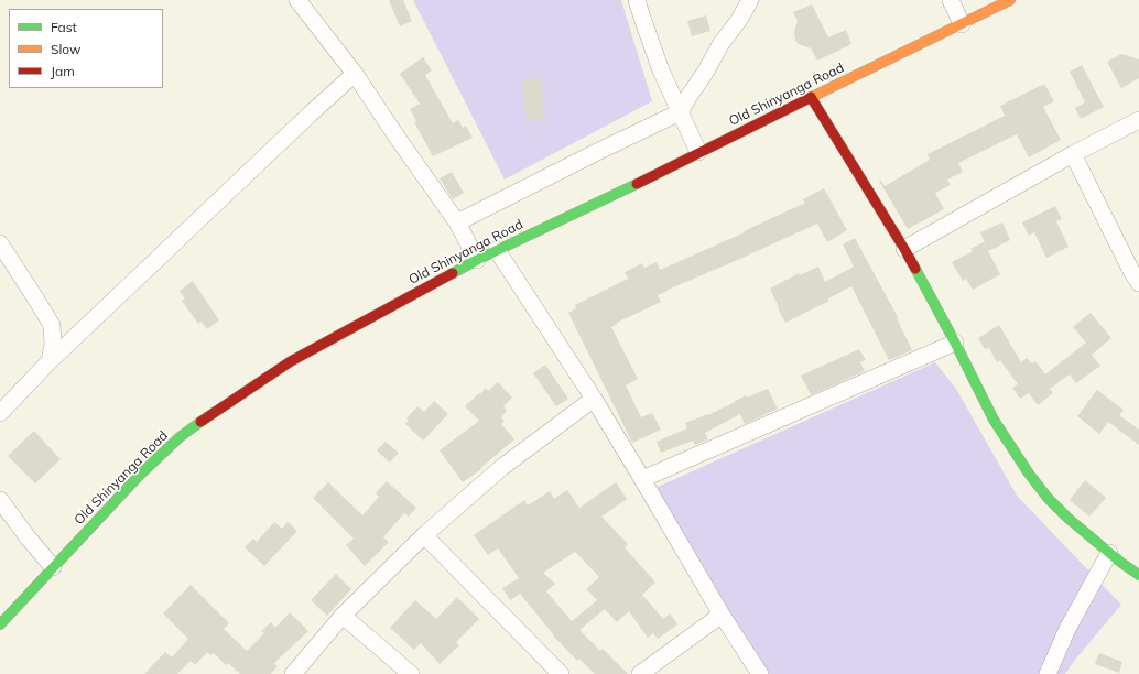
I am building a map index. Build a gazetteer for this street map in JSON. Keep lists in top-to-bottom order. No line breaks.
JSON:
{"streets":{"main road":["Old Shinyanga Road"]},"legend":["Fast","Slow","Jam"]}
